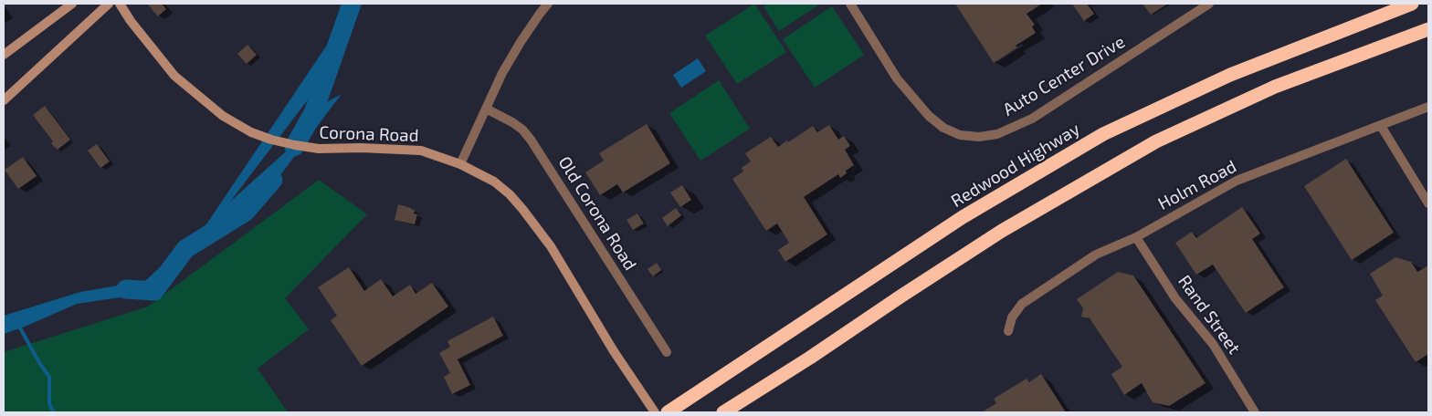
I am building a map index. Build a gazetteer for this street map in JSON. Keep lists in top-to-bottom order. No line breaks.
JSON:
{"streets":{"highway":["Redwood Highway"],"main road":["Corona Road"],"street":["Auto Center Drive","Holm Road","Old Corona Road","Rand Street"]},"crossings":[["Holm Road","Rand Street"]]}
